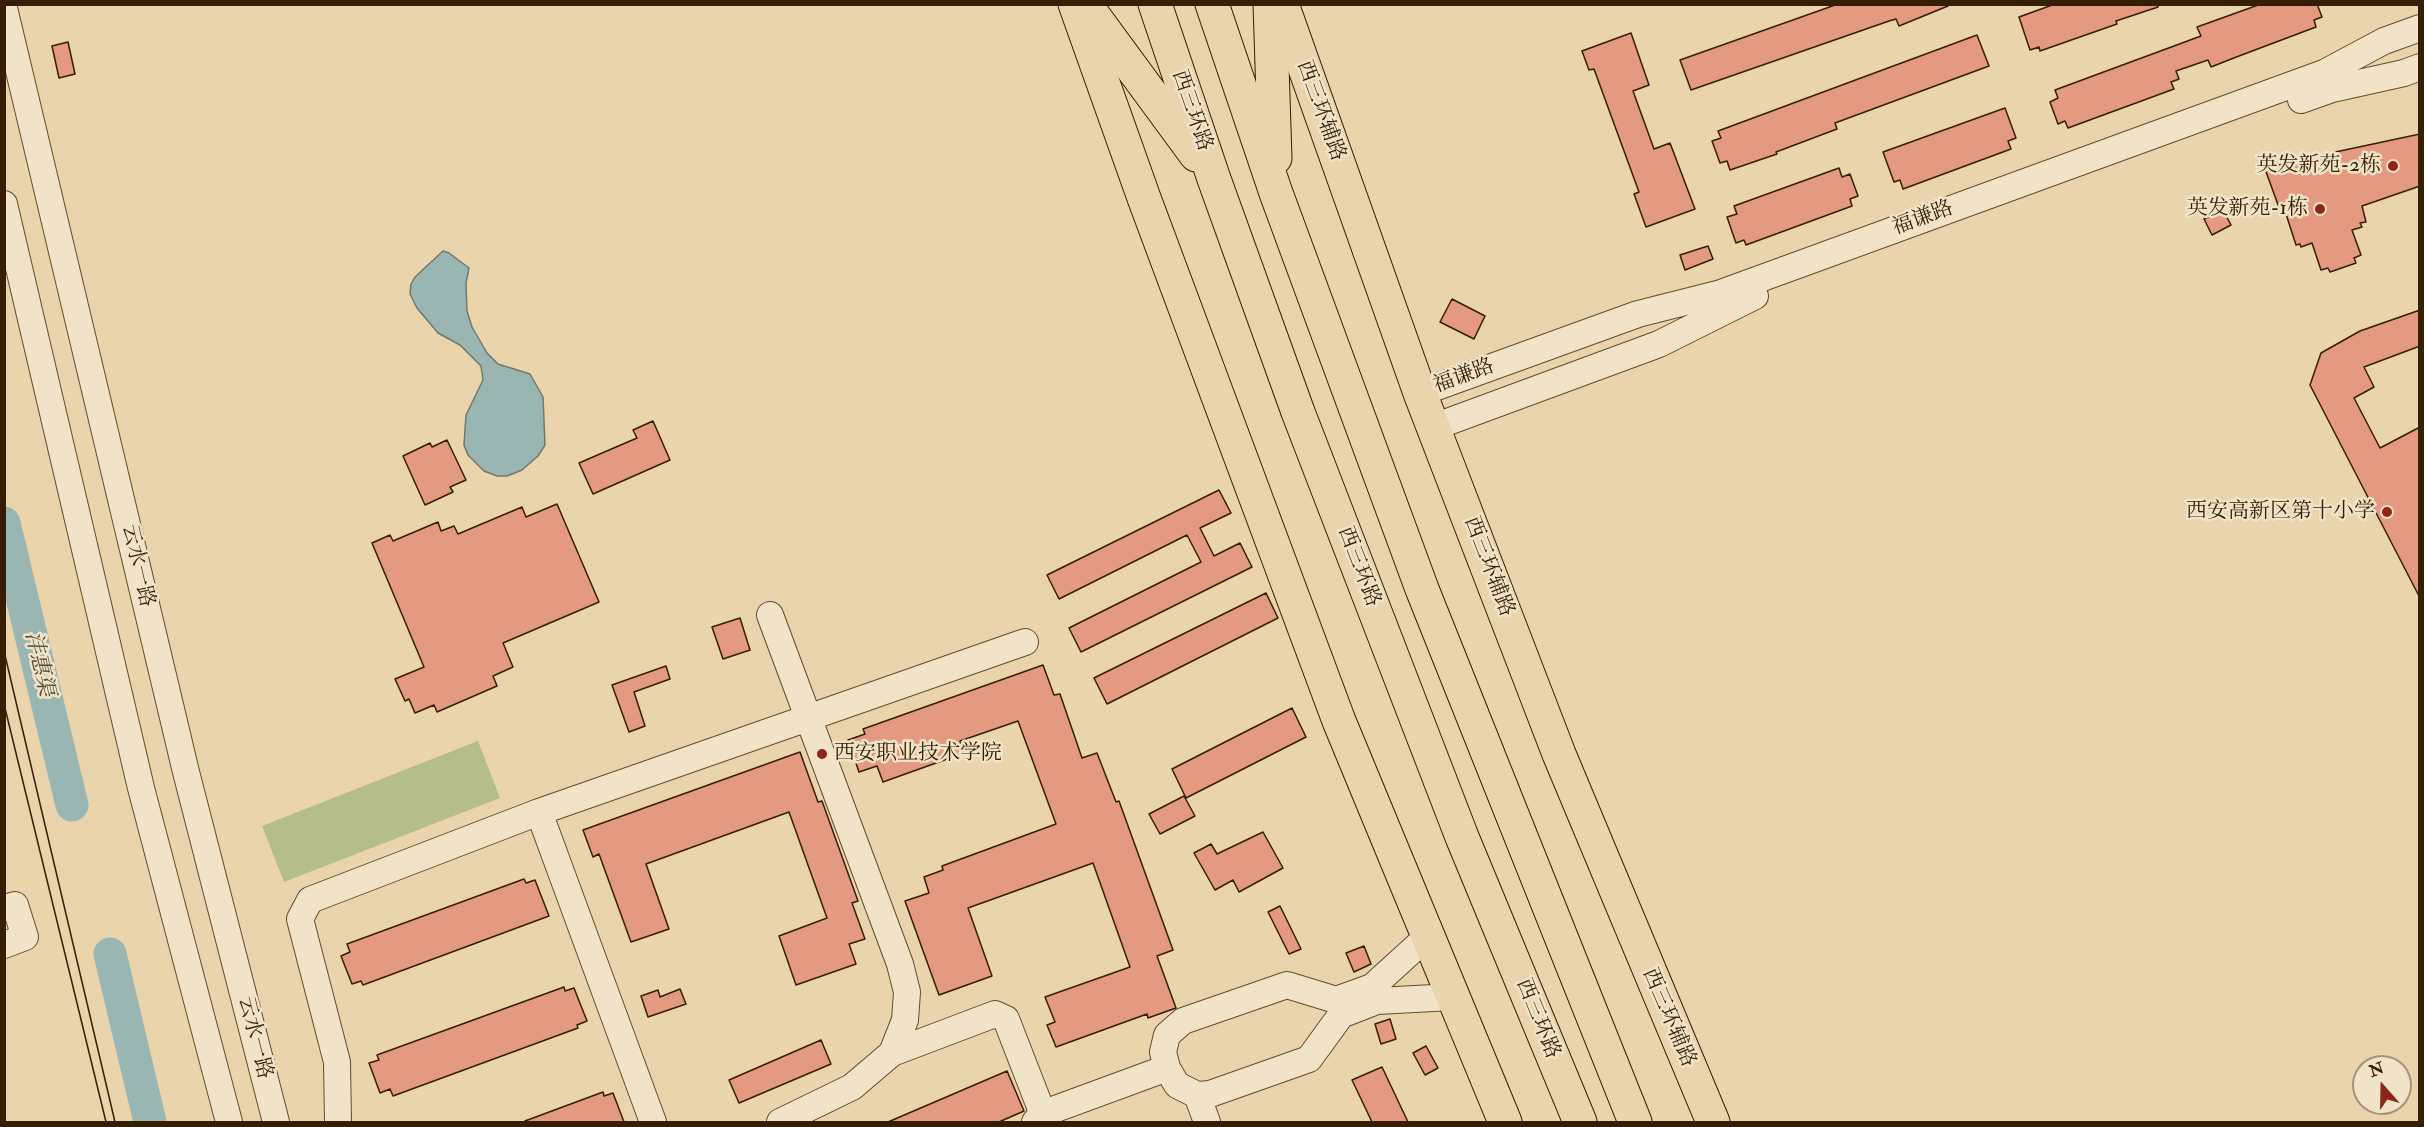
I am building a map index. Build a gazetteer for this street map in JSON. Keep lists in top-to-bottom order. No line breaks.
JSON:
{"streets":{"main road":["西三环路","西三环辅路"],"street":["福谦路","云水一路"]},"crossings":[["西三环辅路","福谦路"]],"water":["沣惠渠"],"places":["英发新苑-2栋","英发新苑-1栋","西安高新区第十小学","西安职业技术学院"],"north":"top"}
